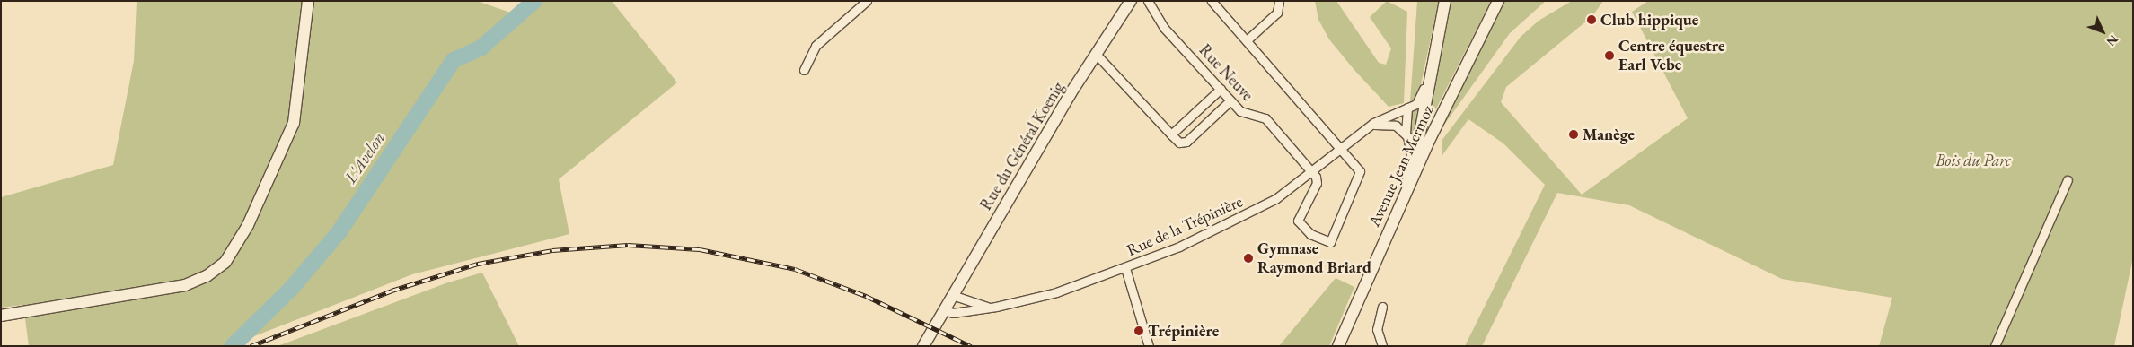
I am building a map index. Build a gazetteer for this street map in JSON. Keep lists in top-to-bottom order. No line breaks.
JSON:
{"streets":{"main road":["Rue du Général Koenig","Avenue Jean Mermoz"],"street":["Rue Neuve","Rue de la Trépinière"]},"crossings":[["Rue Neuve","Rue de la Trépinière"],["Rue du Général Koenig","Rue de la Trépinière"]],"water":["L'Avelon"],"parks":["Bois du Parc"],"places":["Club hippique","Centre équestre Earl Vebe","Manège","Gymnase Raymond Briard","Trépinière"],"north":"bottom right"}
